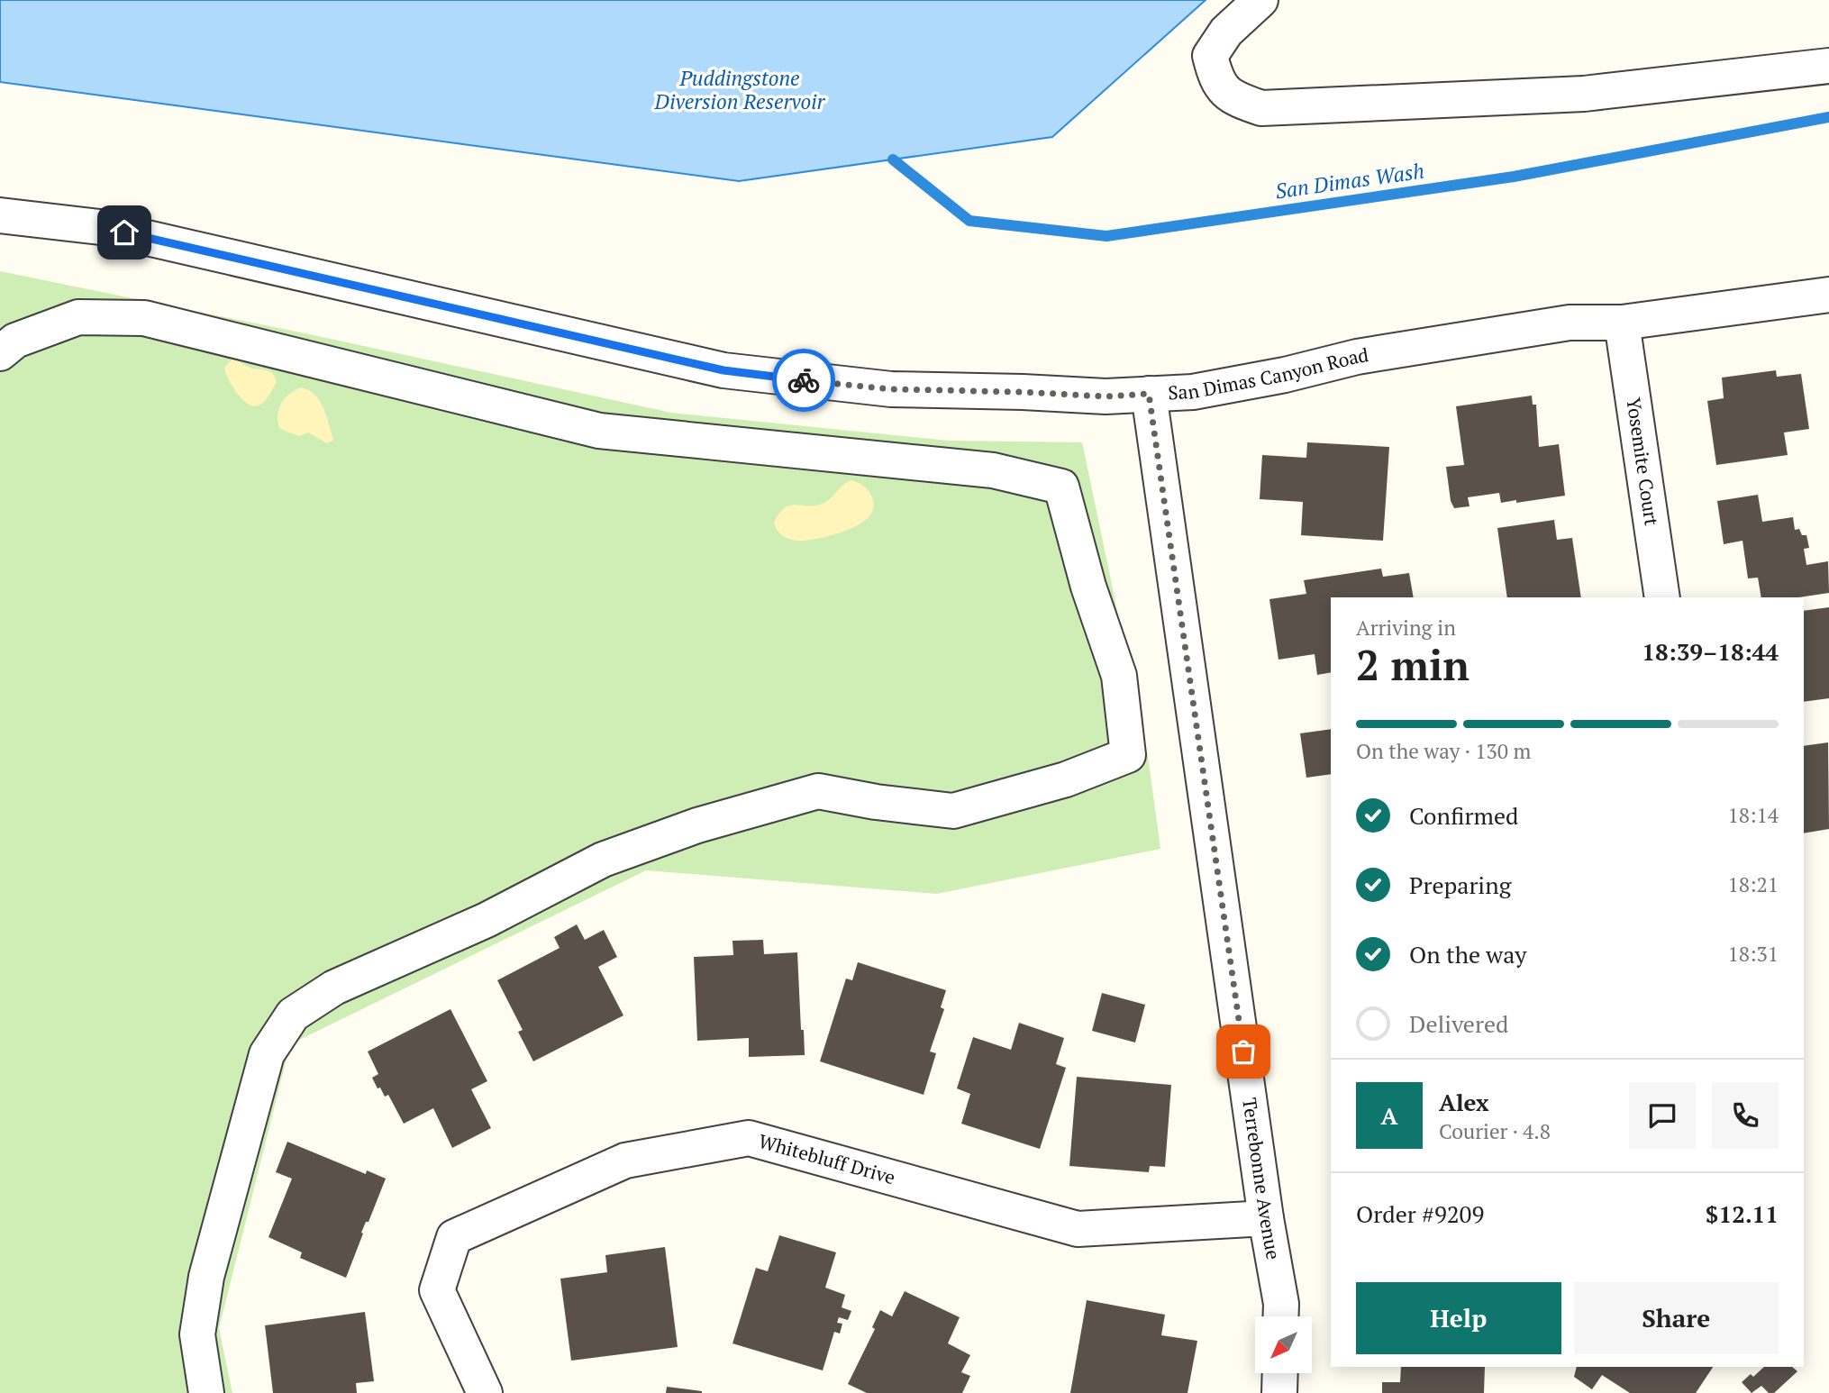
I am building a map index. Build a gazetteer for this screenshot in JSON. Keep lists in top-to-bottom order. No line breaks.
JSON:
{"streets":{"street":["San Dimas Canyon Road","Yosemite Court","Whitebluff Drive","Terrebonne Avenue"]},"crossings":[["San Dimas Canyon Road","Yosemite Court"],["San Dimas Canyon Road","Terrebonne Avenue"],["Whitebluff Drive","Terrebonne Avenue"]],"water":["Puddingstone Diversion Reservoir","San Dimas Wash"],"north":"bottom left","page":{"heading":["2 min","Arriving in","18:39–18:44"],"panel":["Alex","Courier · 4.8","Order #9209","$12.11"],"bar":"On the way · 130 m","list":[["Confirmed","18:14"],["Preparing","18:21"],["On the way","18:31"],"Delivered"],"round":"A","buttons":["Help","Share"]}}
